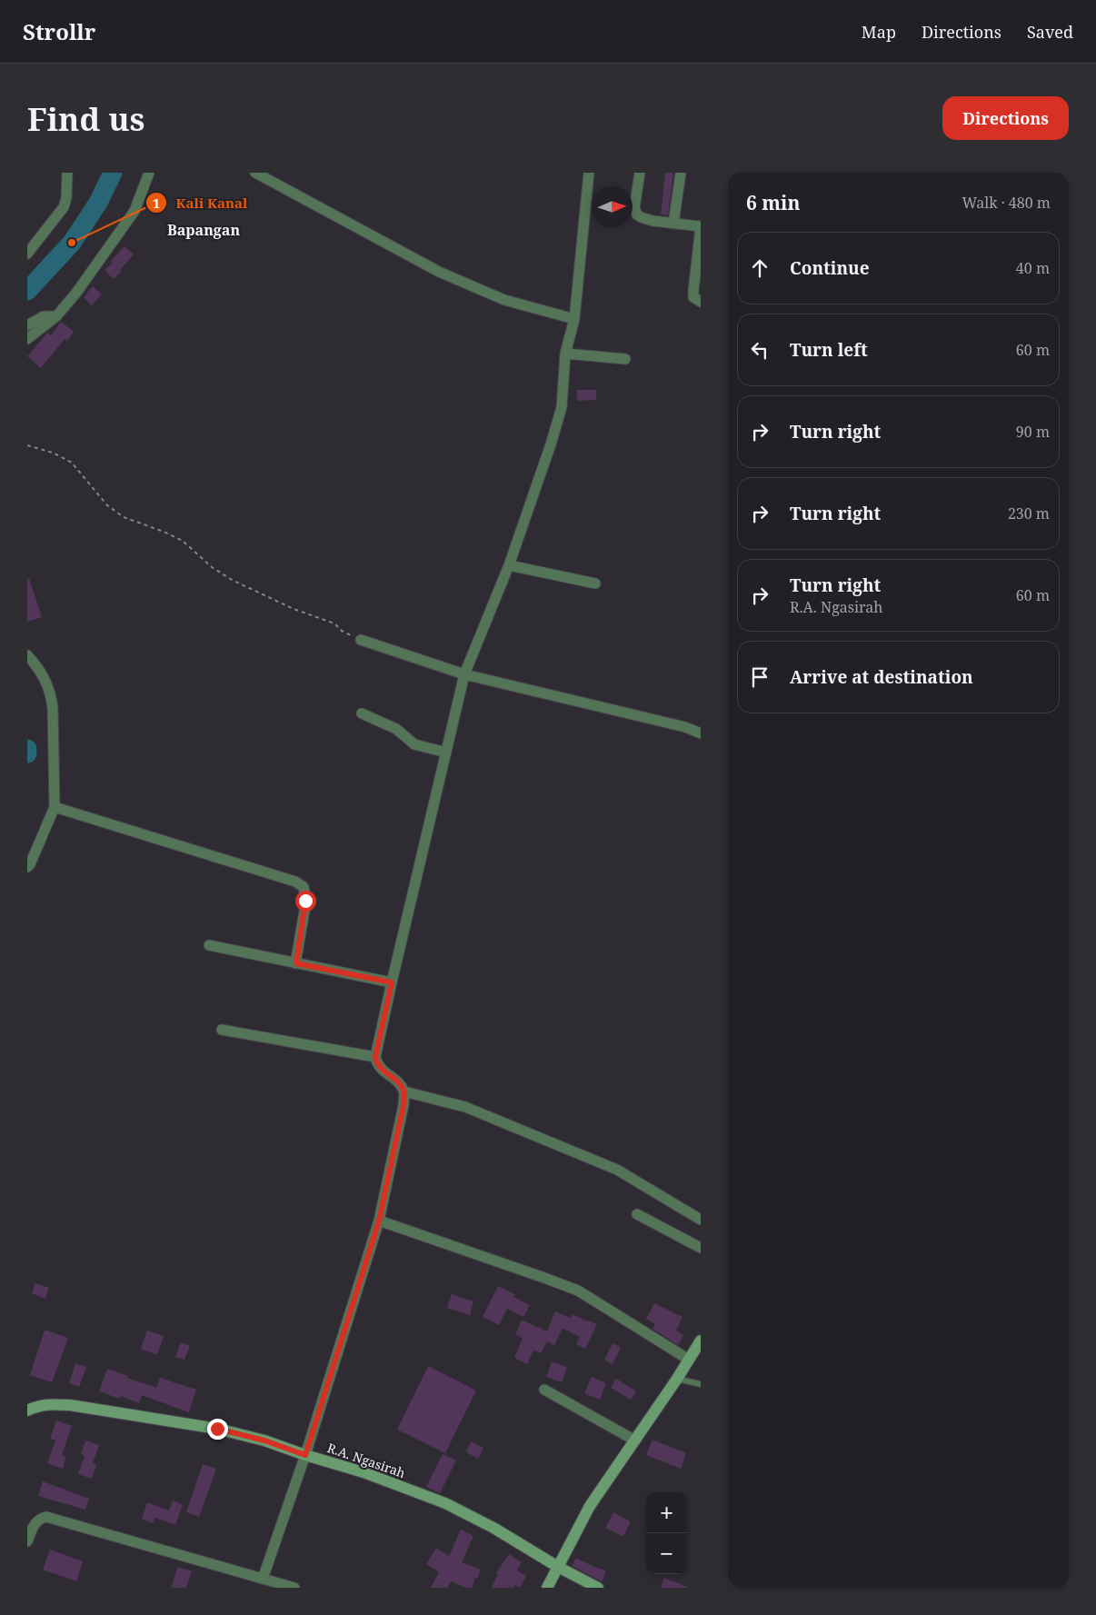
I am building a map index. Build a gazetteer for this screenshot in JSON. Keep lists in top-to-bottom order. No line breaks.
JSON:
{"streets":{"street":["R.A. Ngasirah"]},"districts":["Bapangan"],"places":["Kali Kanal"],"north":"right","page":{"header":"Strollr","nav":["Map","Directions","Saved"],"buttons":"Directions","title":"Find us","heading":["6 min","Walk · 480 m"],"list":[["Continue","40 m"],["Turn left","60 m"],["Turn right","90 m"],["Turn right","230 m"],["Turn right","R.A. Ngasirah","60 m"],"Arrive at destination"],"map_buttons":["+","−"]}}
